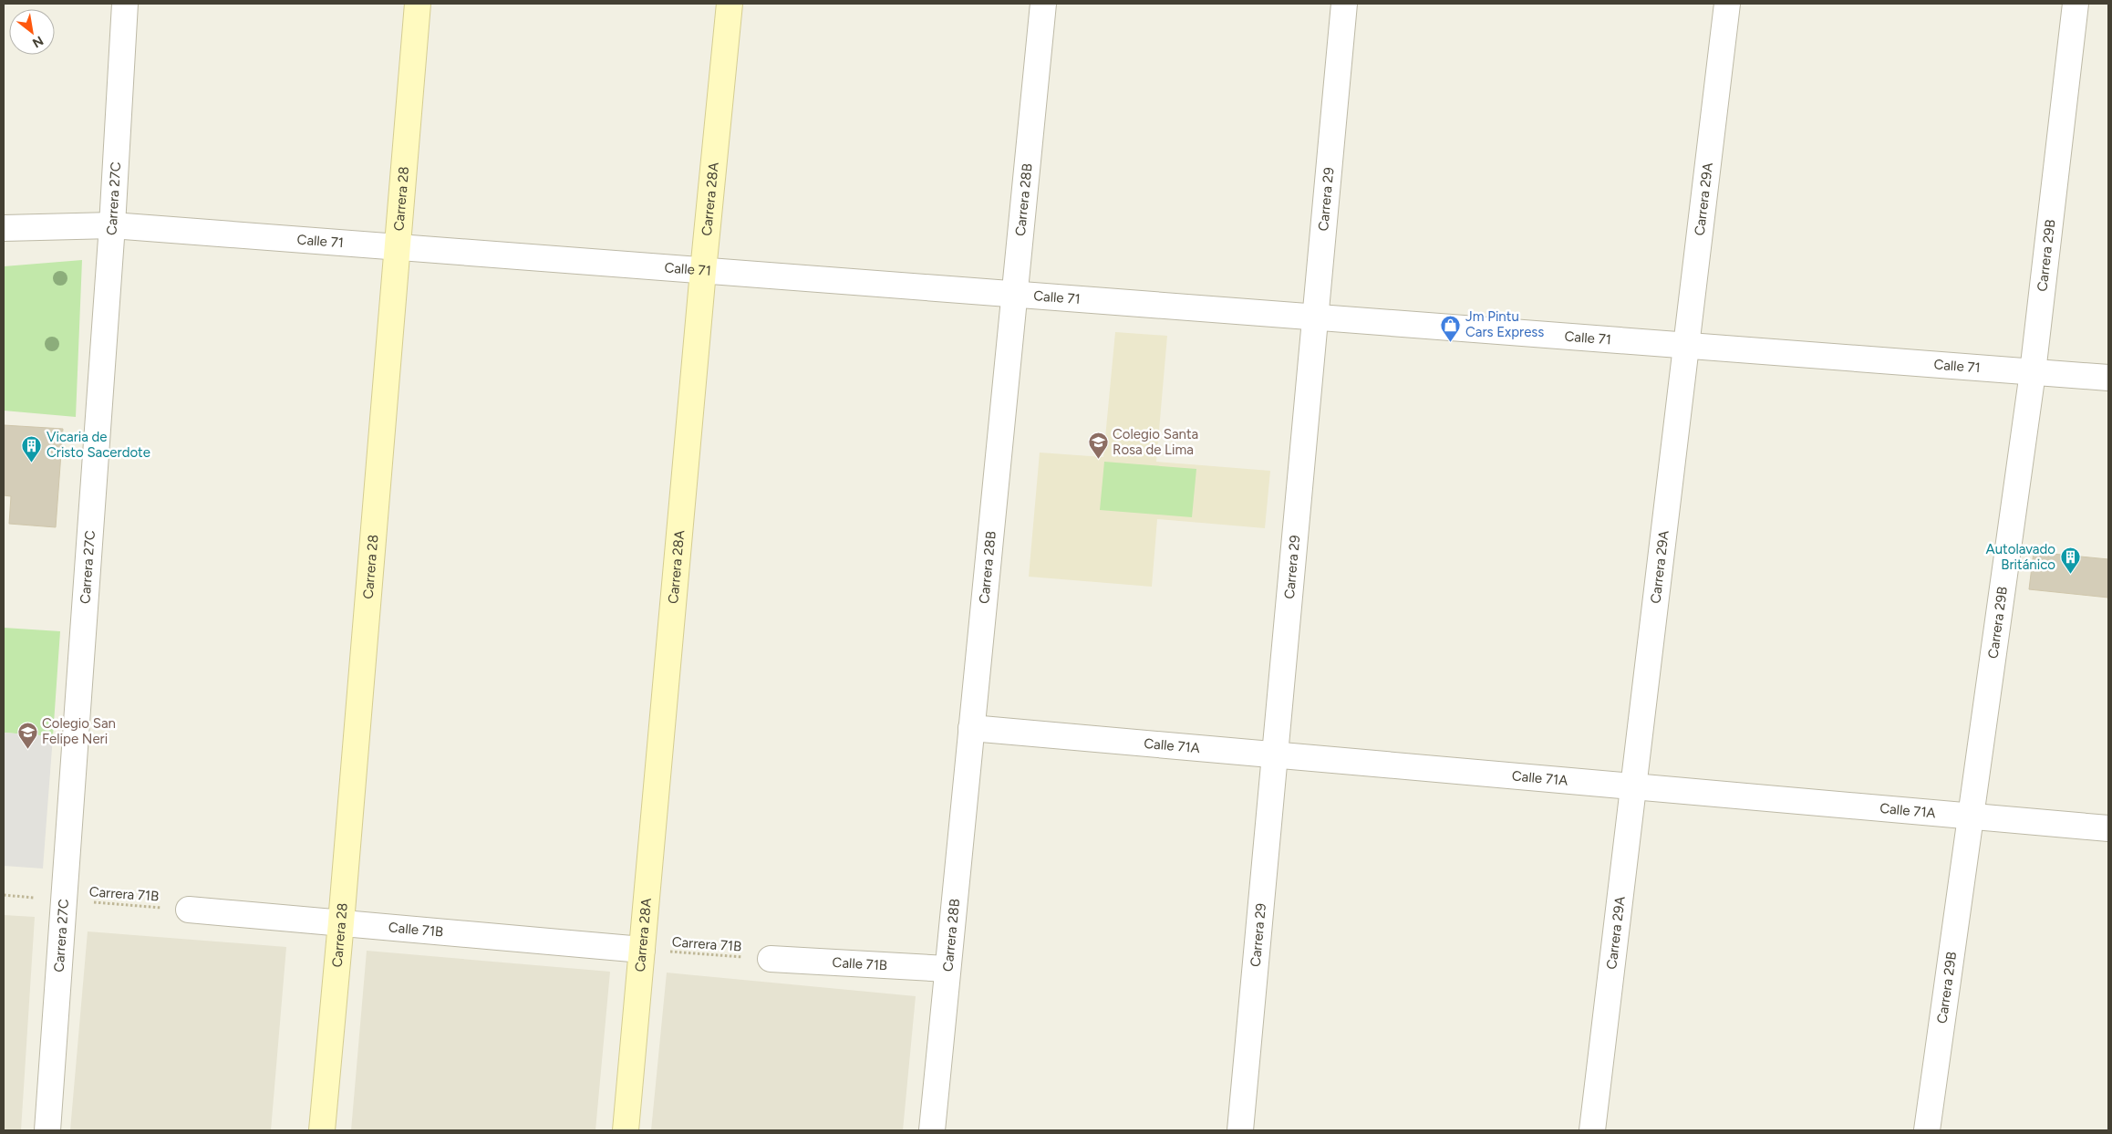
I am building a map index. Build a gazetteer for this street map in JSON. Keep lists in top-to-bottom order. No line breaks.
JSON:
{"streets":{"street":["Carrera 27C","Carrera 28","Carrera 28A","Carrera 28B","Carrera 29","Carrera 29A","Calle 71","Carrera 29B","Calle 71A","Calle 71B"],"path":["Carrera 71B"]},"crossings":[["Carrera 27C","Calle 71"],["Carrera 27C","Carrera 71B"],["Carrera 28","Calle 71"],["Carrera 28","Calle 71B"],["Carrera 28A","Calle 71"],["Carrera 28A","Carrera 71B"],["Carrera 28A","Calle 71B"],["Carrera 28B","Calle 71"],["Carrera 28B","Calle 71A"],["Carrera 28B","Calle 71B"],["Carrera 29","Calle 71"],["Carrera 29","Calle 71A"],["Carrera 29A","Calle 71"],["Carrera 29A","Calle 71A"],["Calle 71","Carrera 29B"],["Carrera 29B","Calle 71A"],["Carrera 71B","Calle 71B"]],"places":{"shop":["Jm Pintu Cars Express"],"school or university":["Colegio Santa Rosa de Lima","Colegio San Felipe Neri"],"building":["Vicaria de Cristo Sacerdote","Autolavado Británico"]},"north":"bottom right"}
